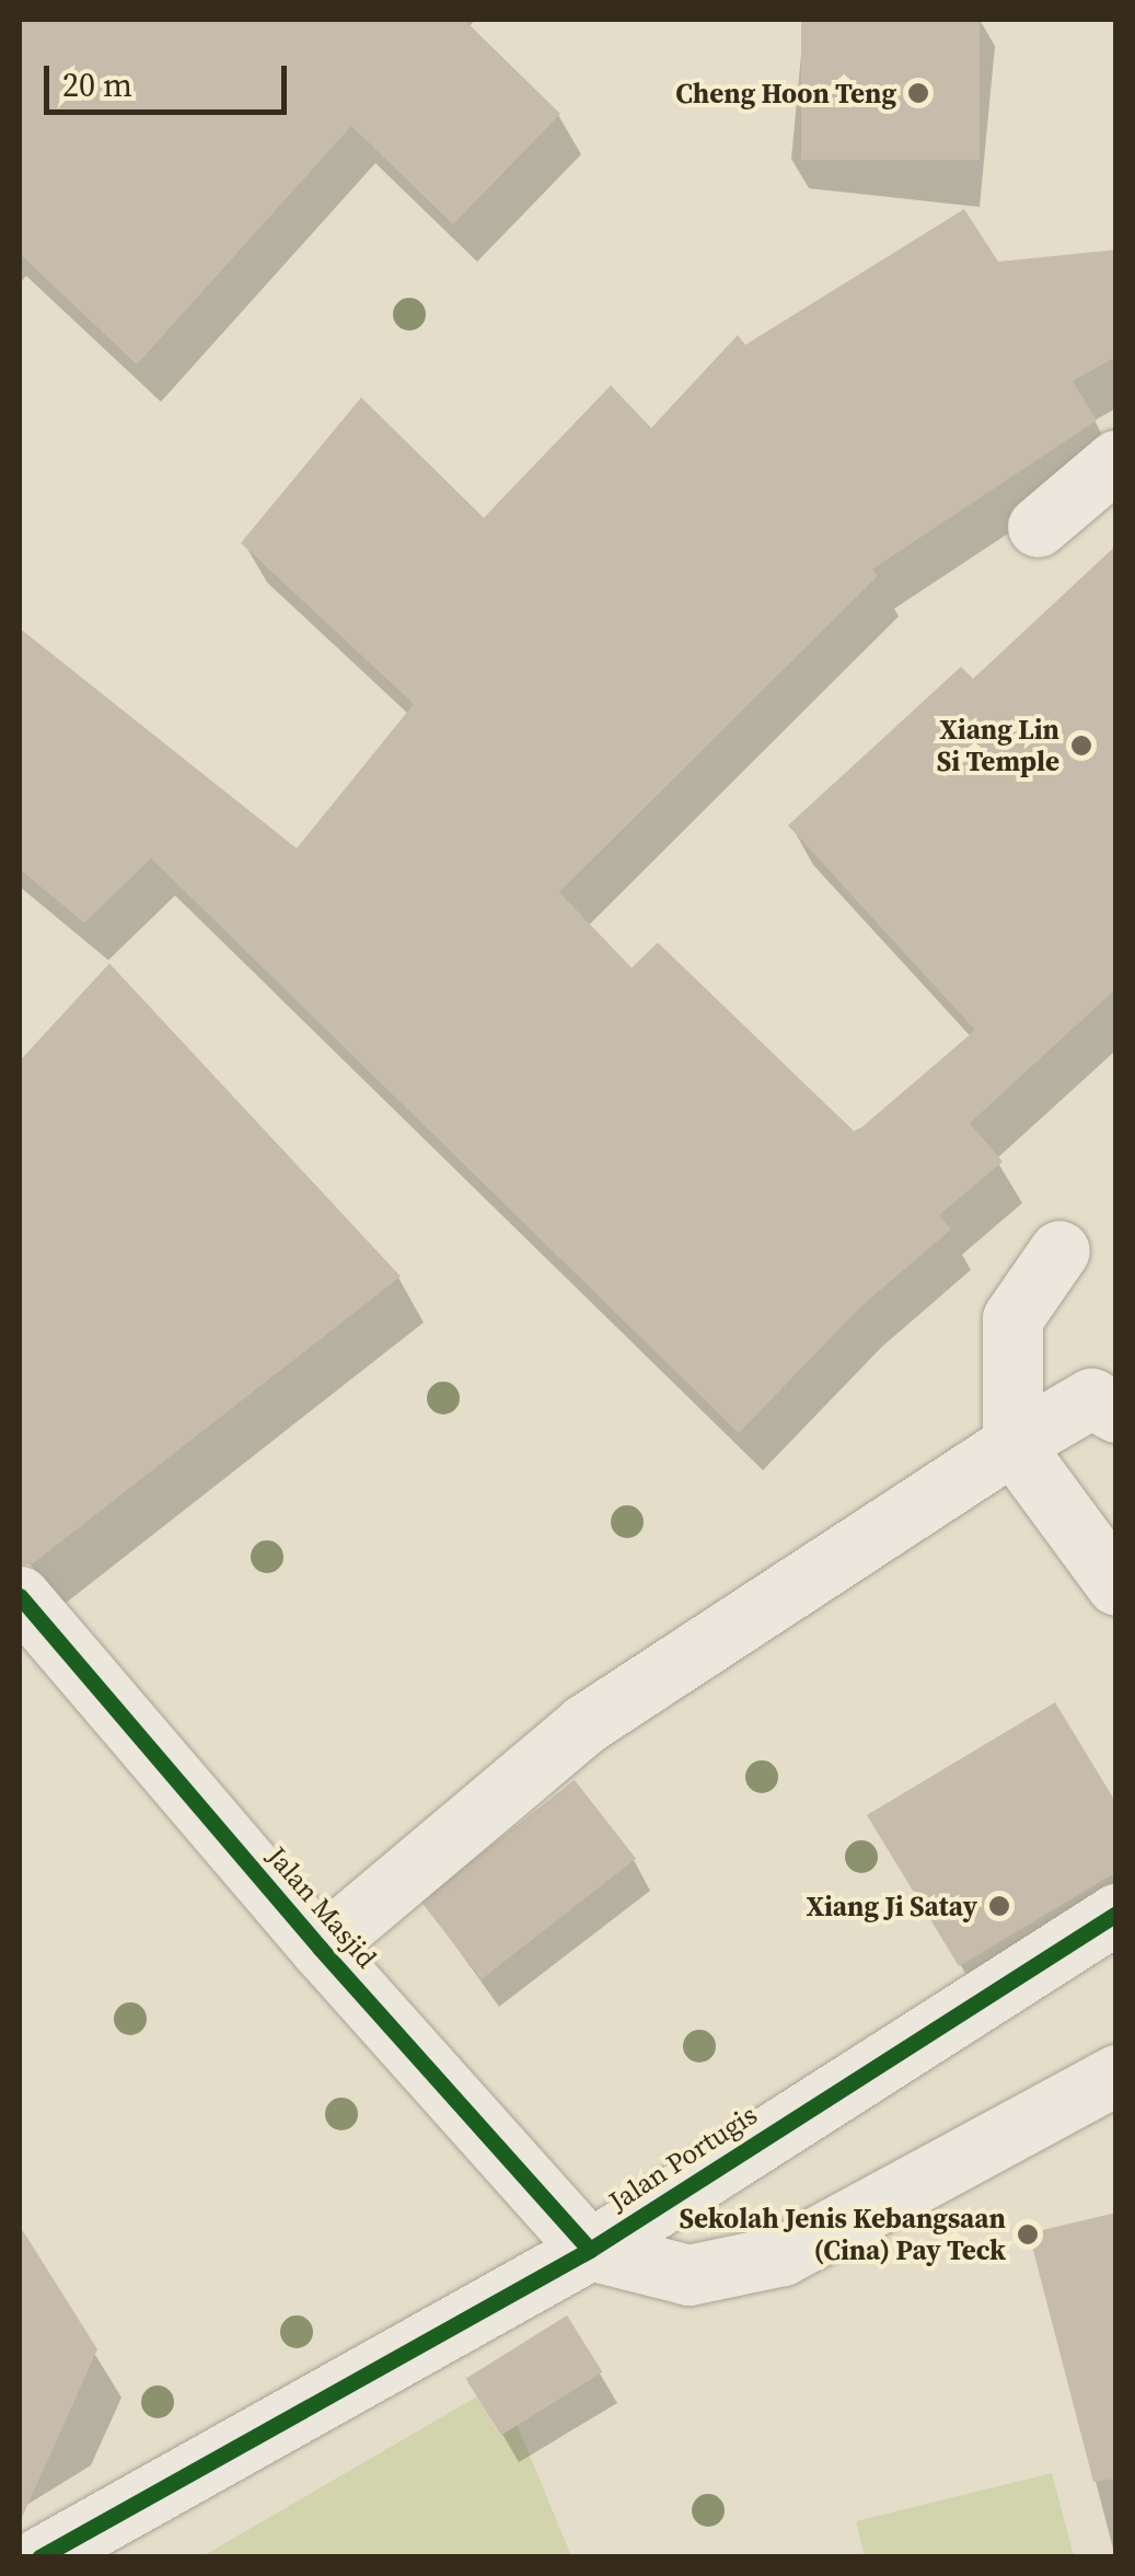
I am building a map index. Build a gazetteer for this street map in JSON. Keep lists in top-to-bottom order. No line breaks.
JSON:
{"streets":{"street":["Jalan Masjid","Jalan Portugis"]},"crossings":[["Jalan Masjid","Jalan Portugis"]],"places":["Cheng Hoon Teng","Xiang Lin Si Temple","Xiang Ji Satay","Sekolah Jenis Kebangsaan (Cina) Pay Teck"],"scale_bar":"20 m"}
